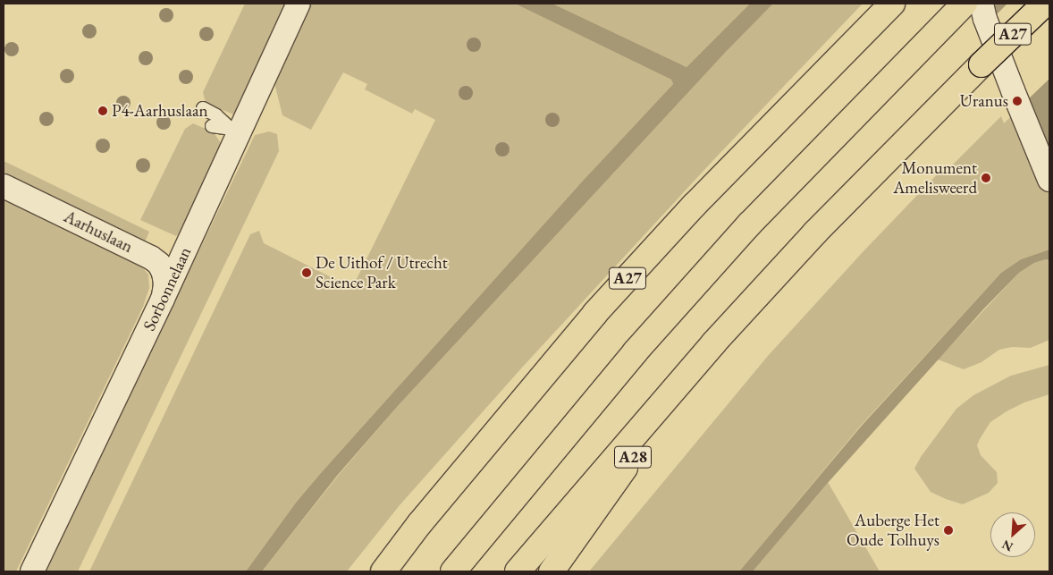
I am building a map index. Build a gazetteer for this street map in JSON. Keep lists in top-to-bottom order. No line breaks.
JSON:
{"streets":{"highway":["A27","A28"],"street":["Aarhuslaan","Sorbonnelaan"]},"crossings":[["A27","A28"],["Aarhuslaan","Sorbonnelaan"]],"places":["Uranus","P4-Aarhuslaan","Monument Amelisweerd","De Uithof / Utrecht Science Park","Auberge Het Oude Tolhuys"],"north":"bottom left"}
